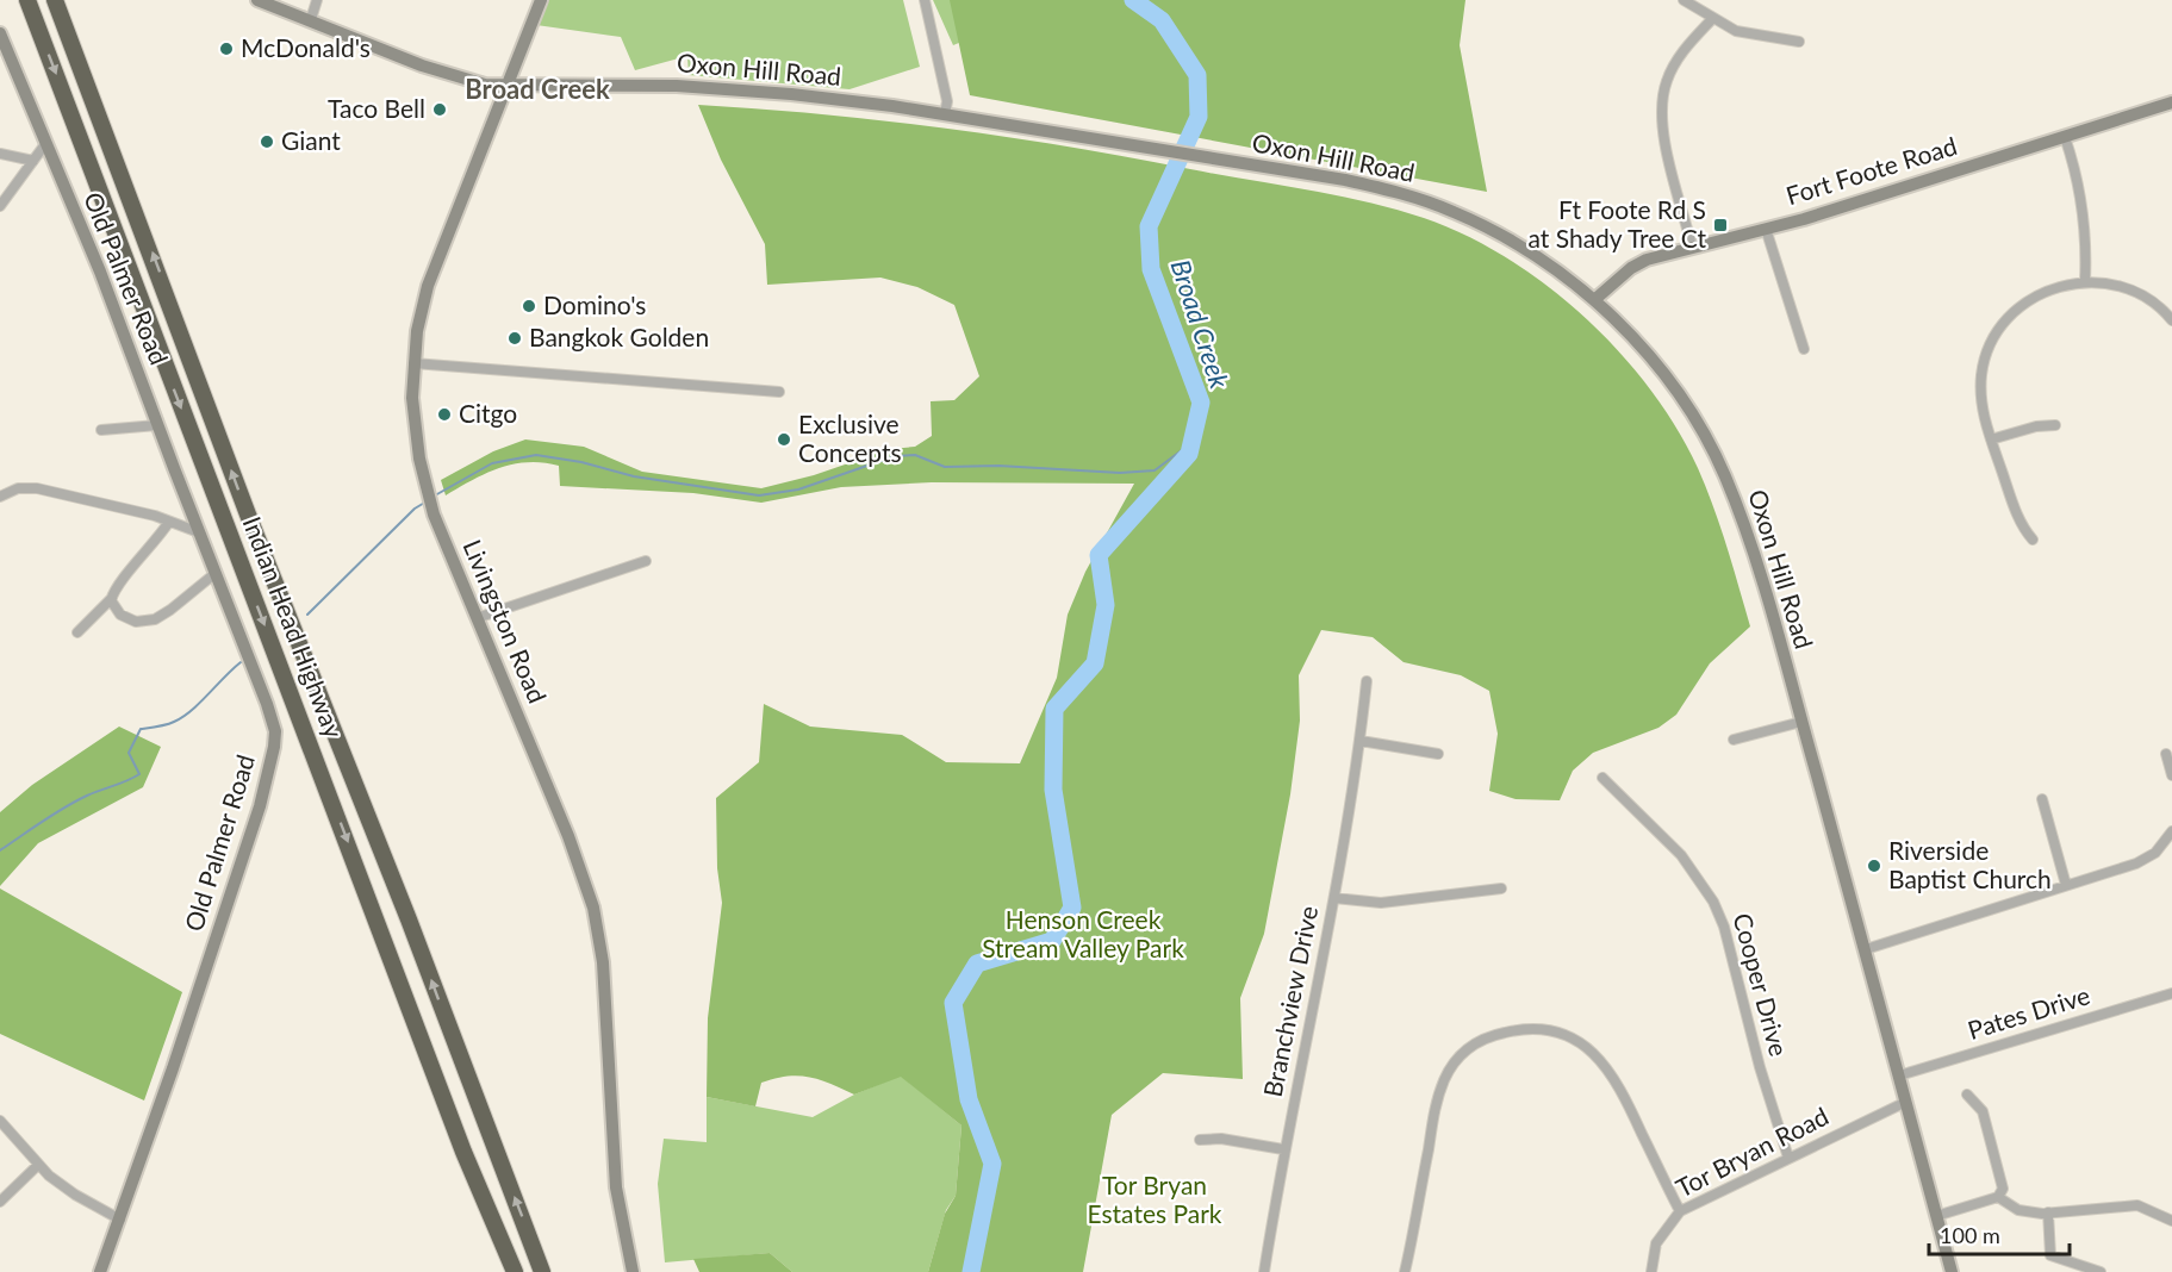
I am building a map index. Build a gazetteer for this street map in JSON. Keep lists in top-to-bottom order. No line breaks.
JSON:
{"streets":{"highway":["Indian Head Highway"],"main road":["Oxon Hill Road","Fort Foote Road","Old Palmer Road","Livingston Road"],"street":["Cooper Drive","Branchview Drive","Pates Drive","Tor Bryan Road"]},"crossings":[["Oxon Hill Road","Fort Foote Road"],["Oxon Hill Road","Livingston Road"],["Oxon Hill Road","Pates Drive"],["Oxon Hill Road","Tor Bryan Road"],["Cooper Drive","Tor Bryan Road"]],"districts":["Broad Creek"],"water":["Broad Creek"],"parks":["Henson Creek Stream Valley Park","Tor Bryan Estates Park"],"places":{"other":["McDonald's","Taco Bell","Giant","Domino's","Bangkok Golden","Citgo","Exclusive Concepts","Riverside Baptist Church"],"transit":["Ft Foote Rd S at Shady Tree Ct"]},"scale_bar":"100 m"}
